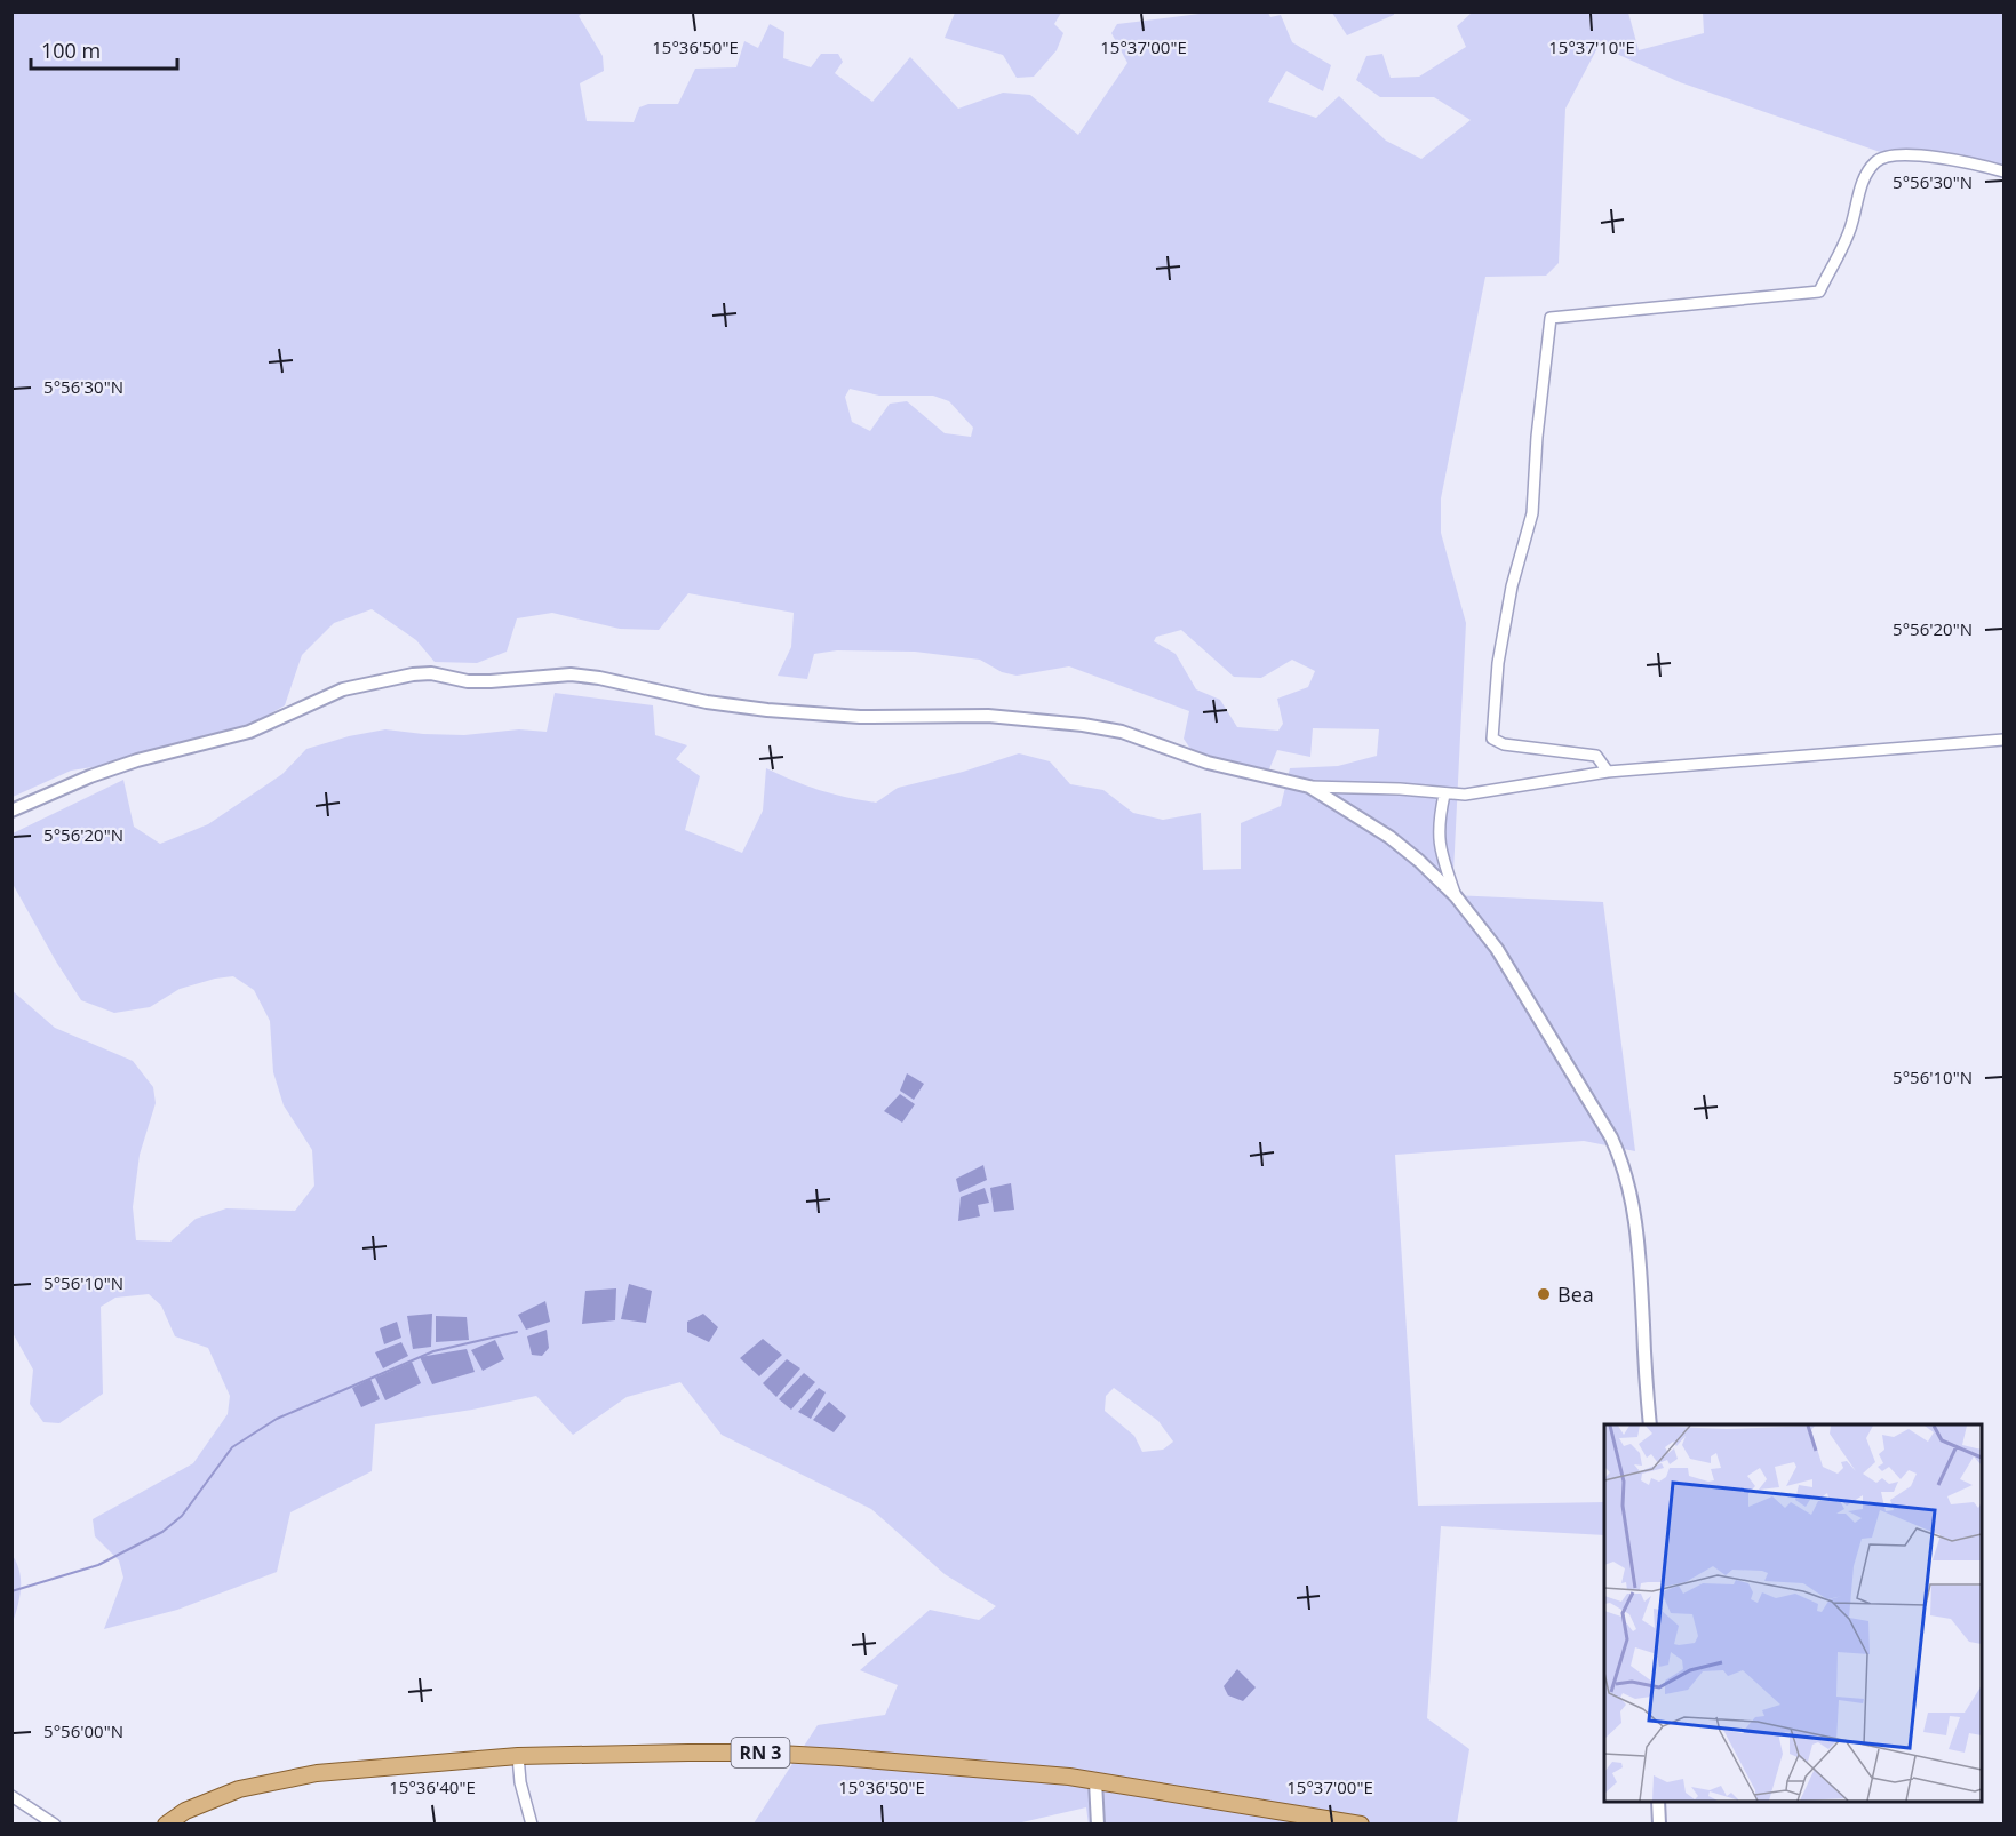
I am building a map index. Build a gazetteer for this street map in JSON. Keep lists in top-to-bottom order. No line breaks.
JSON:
{"streets":{"main road":["RN 3"]},"places":["Bea"],"scale_bar":"100 m","coordinates":["15°36'50\"E","15°37'00\"E","15°37'10\"E","5°56'30\"N","5°56'20\"N","5°56'10\"N","5°56'00\"N","15°36'40\"E"]}
